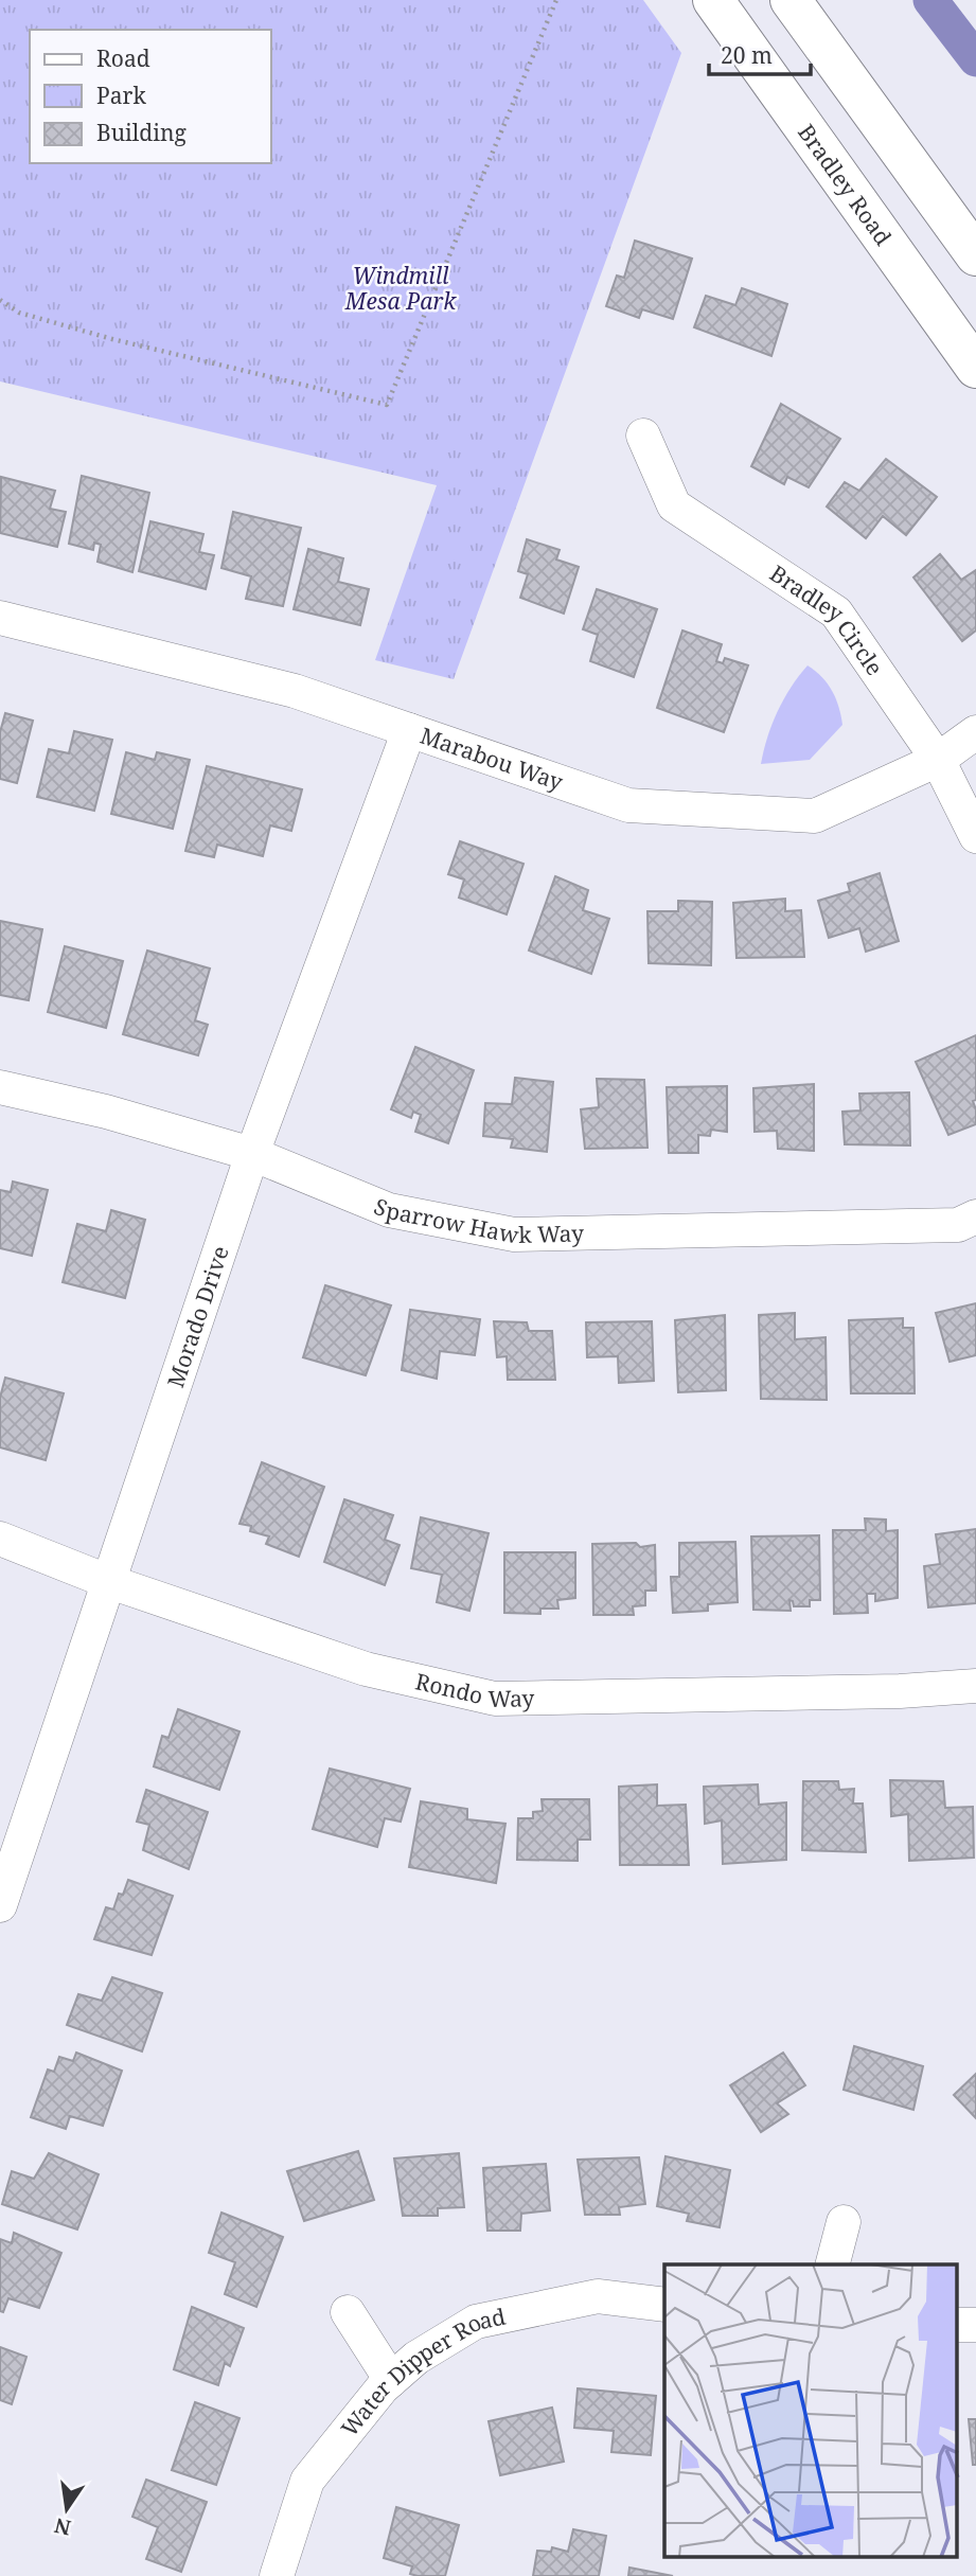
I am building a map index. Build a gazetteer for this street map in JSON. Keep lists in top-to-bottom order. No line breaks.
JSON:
{"streets":{"main road":["Bradley Road"],"street":["Bradley Circle","Marabou Way","Sparrow Hawk Way","Morado Drive","Rondo Way","Water Dipper Road"]},"crossings":[["Bradley Circle","Marabou Way"],["Marabou Way","Morado Drive"],["Sparrow Hawk Way","Morado Drive"],["Morado Drive","Rondo Way"]],"parks":["Windmill Mesa Park"],"legend":["Road","Park","Building"],"scale_bar":"20 m","north":"bottom"}
